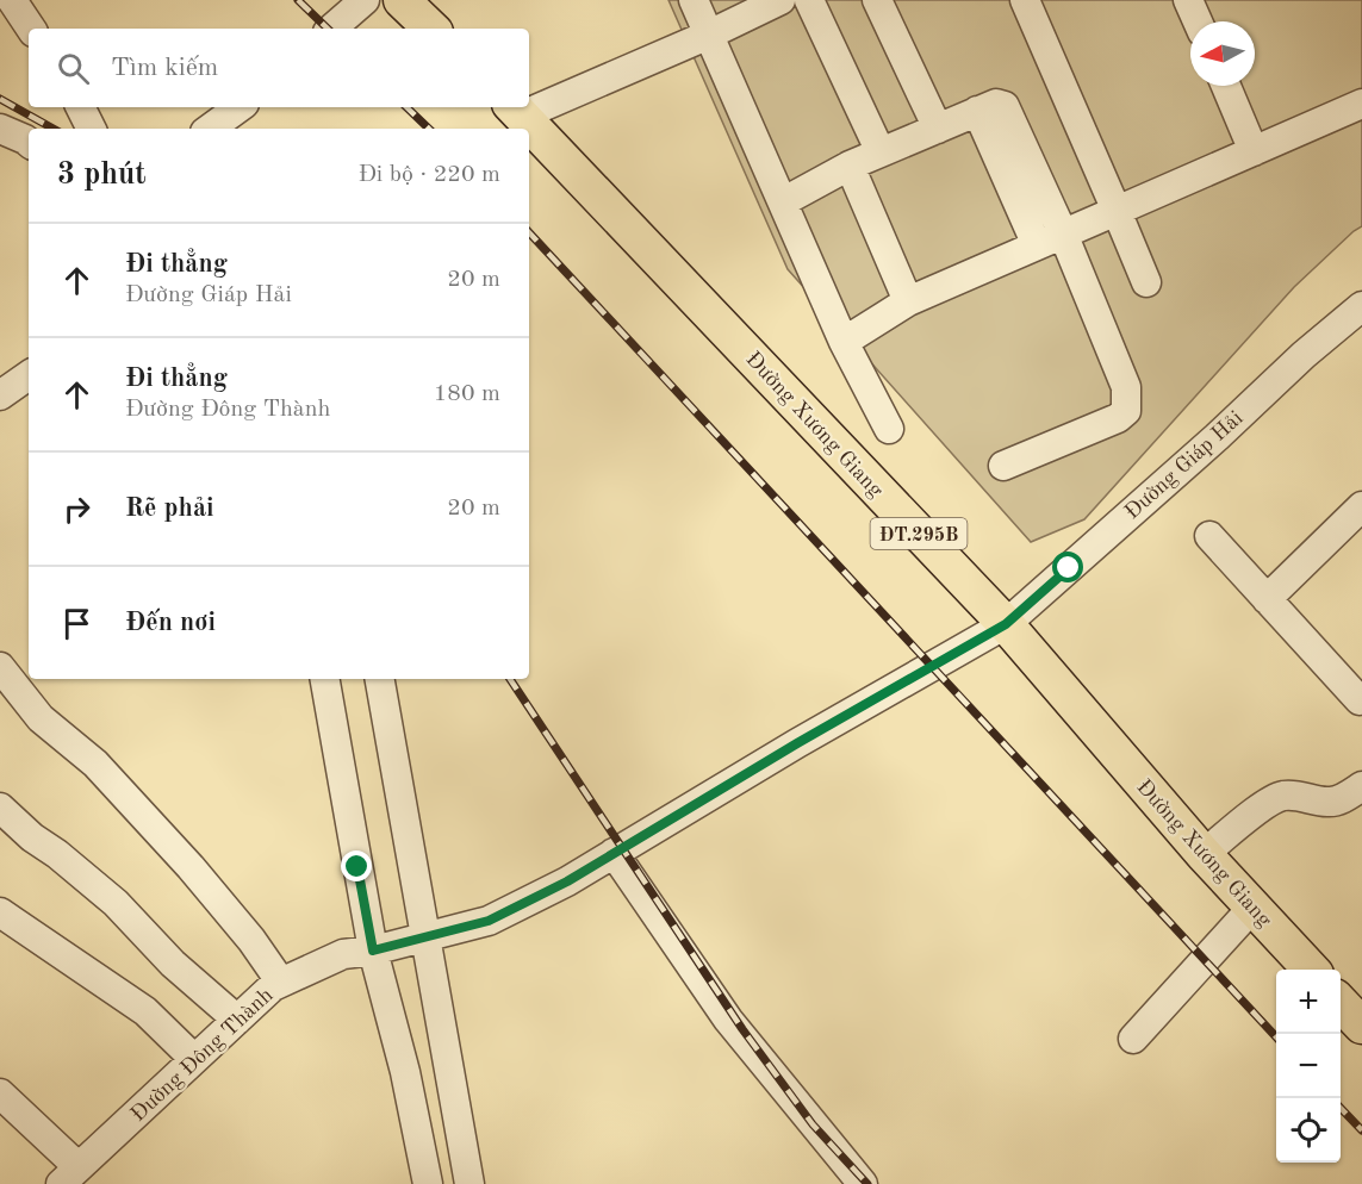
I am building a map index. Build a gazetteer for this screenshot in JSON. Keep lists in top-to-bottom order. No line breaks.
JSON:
{"streets":{"main road":["Đường Xương Giang","ĐT.295B"],"street":["Đường Giáp Hải","Đường Đông Thành"]},"crossings":[["Đường Xương Giang","Đường Giáp Hải"],["Đường Xương Giang","Đường Đông Thành"],["Đường Giáp Hải","Đường Đông Thành"]],"north":"left","page":{"search":"Tìm kiếm","heading":["3 phút","Đi bộ · 220 m"],"list":[["Đi thẳng","Đường Giáp Hải","20 m"],["Đi thẳng","Đường Đông Thành","180 m"],["Rẽ phải","20 m"],"Đến nơi"],"map_buttons":["+","−"]}}
